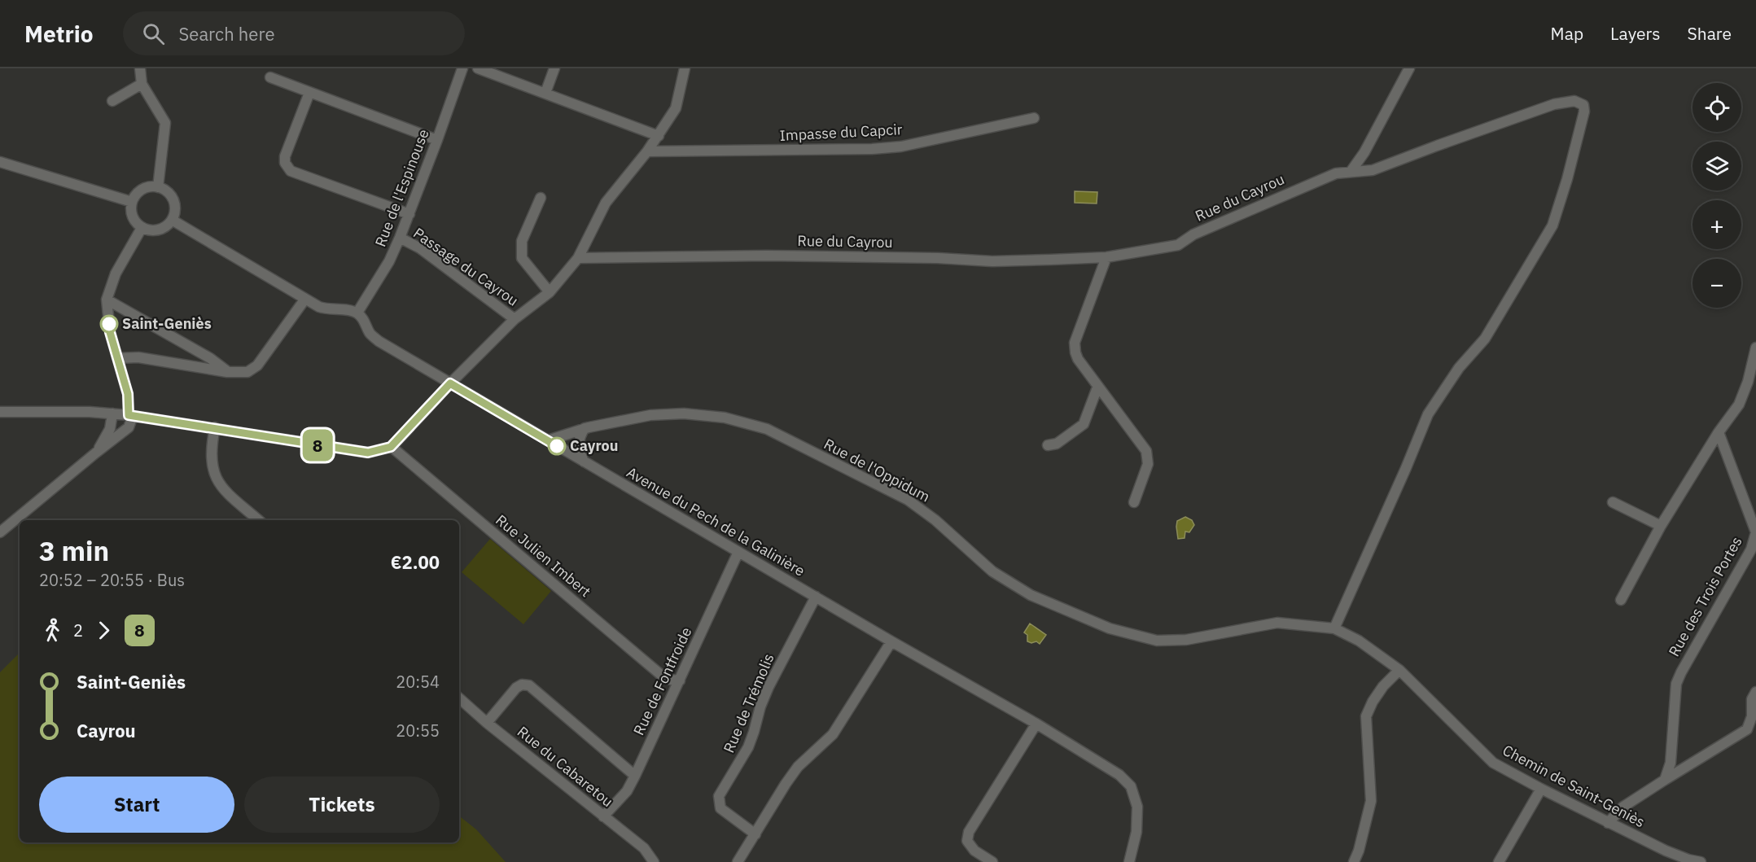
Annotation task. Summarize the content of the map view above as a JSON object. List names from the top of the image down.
{
  "streets": {
    "street": [
      "Impasse du Capcir",
      "Rue de l'Espinouse",
      "Rue du Cayrou",
      "Passage du Cayrou",
      "Rue de l'Oppidum",
      "Avenue du Pech de la Galinière",
      "Rue Julien Imbert",
      "Rue des Trois Portes",
      "Rue de Fontfroide",
      "Rue de Trémolis",
      "Rue du Cabaretou",
      "Chemin de Saint-Geniès"
    ]
  },
  "crossings": [
    ["Rue de l'Espinouse", "Passage du Cayrou"],
    ["Rue de l'Espinouse", "Avenue du Pech de la Galinière"],
    ["Rue du Cayrou", "Chemin de Saint-Geniès"],
    ["Rue de l'Oppidum", "Avenue du Pech de la Galinière"],
    ["Rue de l'Oppidum", "Chemin de Saint-Geniès"],
    ["Avenue du Pech de la Galinière", "Rue de Fontfroide"],
    ["Avenue du Pech de la Galinière", "Rue de Trémolis"],
    ["Rue Julien Imbert", "Rue de Fontfroide"],
    ["Rue de Fontfroide", "Rue du Cabaretou"]
  ],
  "places": ["Saint-Geniès", "Cayrou"],
  "lines": ["bus line 8"],
  "page": {
    "header": "Metrio",
    "search": "Search here",
    "nav": ["Map", "Layers", "Share"],
    "on_map": "8",
    "map_buttons": ["+", "−"],
    "heading": ["3 min", "20:52 – 20:55 · Bus", "€2.00"],
    "legs": ["2", "8"],
    "list": [
      {
        "name": "Saint-Geniès",
        "value": "20:54"
      },
      {
        "name": "Cayrou",
        "value": "20:55"
      }
    ],
    "buttons": ["Start", "Tickets"]
  }
}
